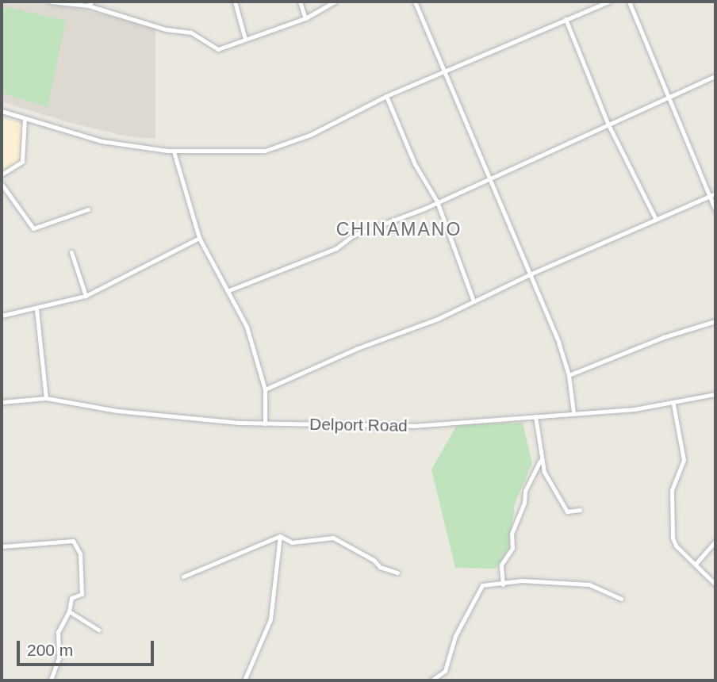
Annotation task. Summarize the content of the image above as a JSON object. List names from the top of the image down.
{
  "streets": {
    "street": ["Delport Road"]
  },
  "districts": ["CHINAMANO"],
  "scale_bar": "200 m"
}
